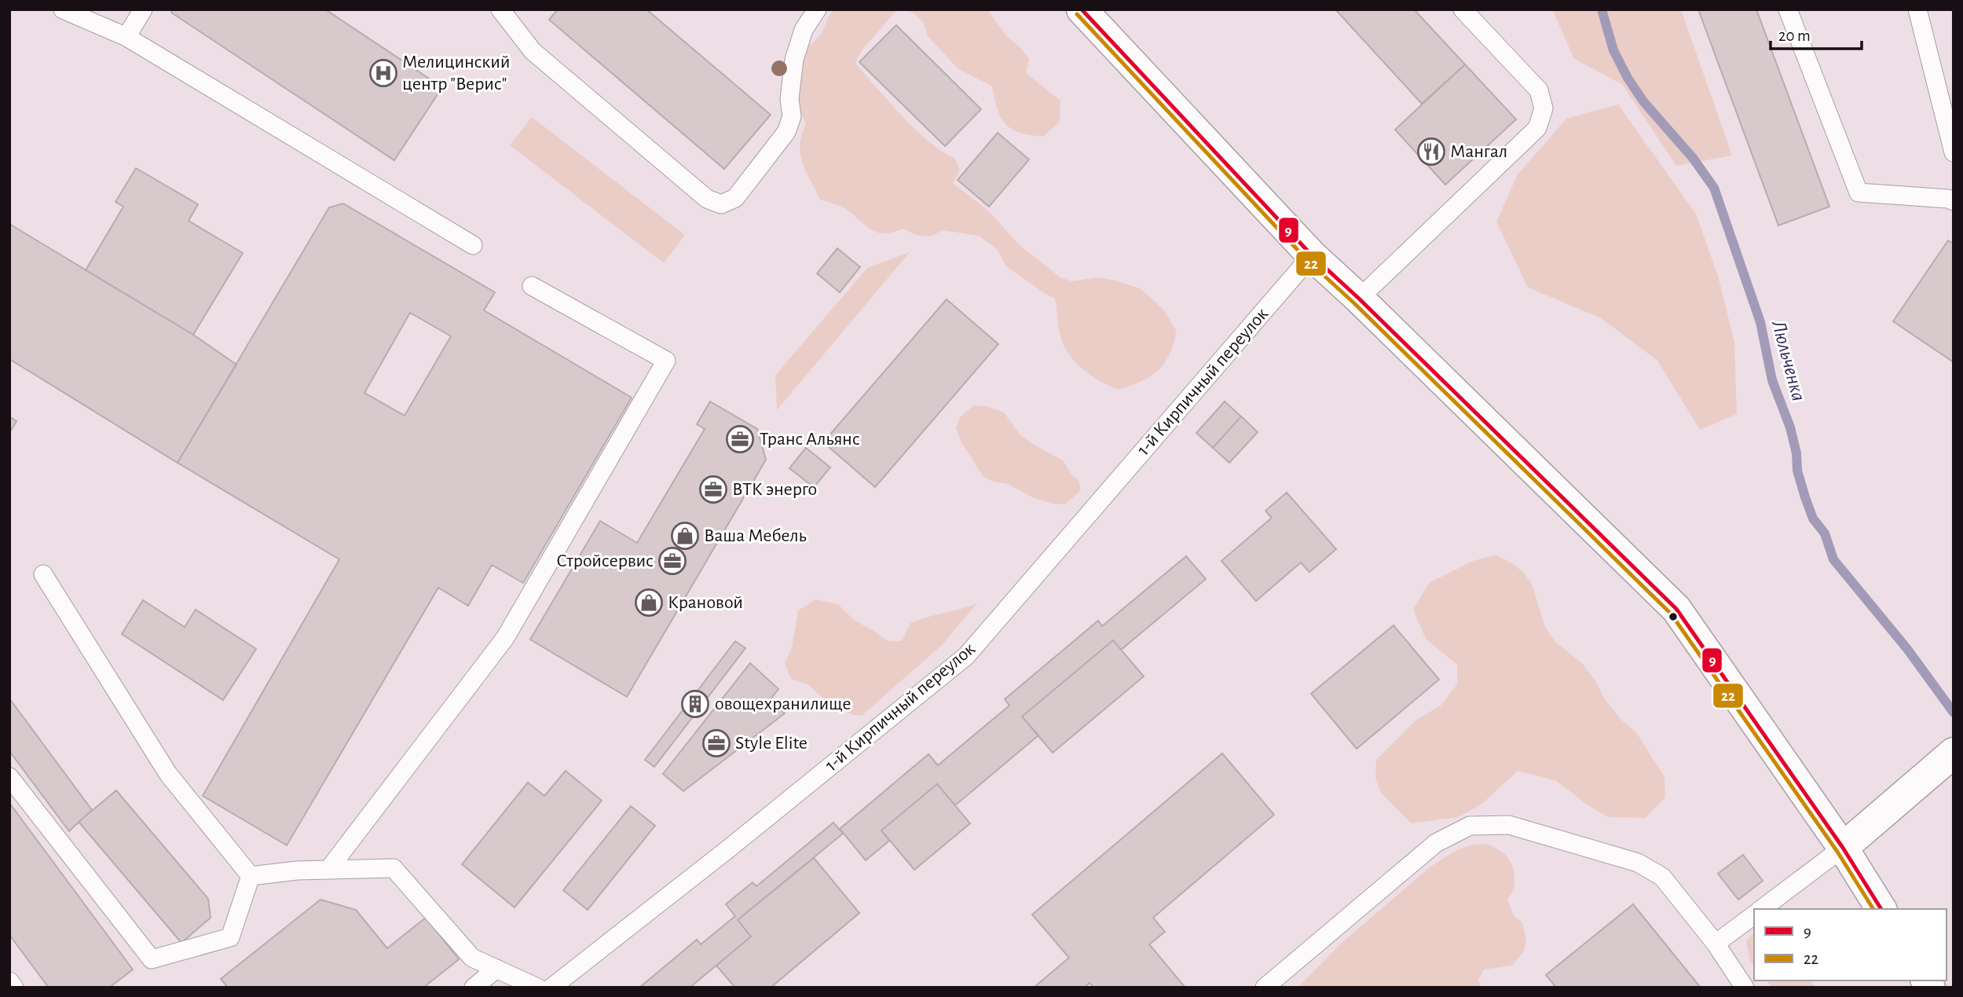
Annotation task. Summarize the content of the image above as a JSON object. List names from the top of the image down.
{
  "streets": {
    "lane": ["1-й Кирпичный переулок"]
  },
  "water": ["Люльченка"],
  "places": {
    "hospital": ["Мелицинский центр \"Верис\""],
    "restaurant": ["Мангал"],
    "office": [
      "Транс Альянс",
      "ВТК энерго",
      "Стройсервис",
      "Style Elite"
    ],
    "shop": ["Ваша Мебель", "Крановой"],
    "building": ["овощехранилище"]
  },
  "lines": ["transit line 9", "transit line 22"],
  "legend": ["9", "22"],
  "scale_bar": "20 m"
}
